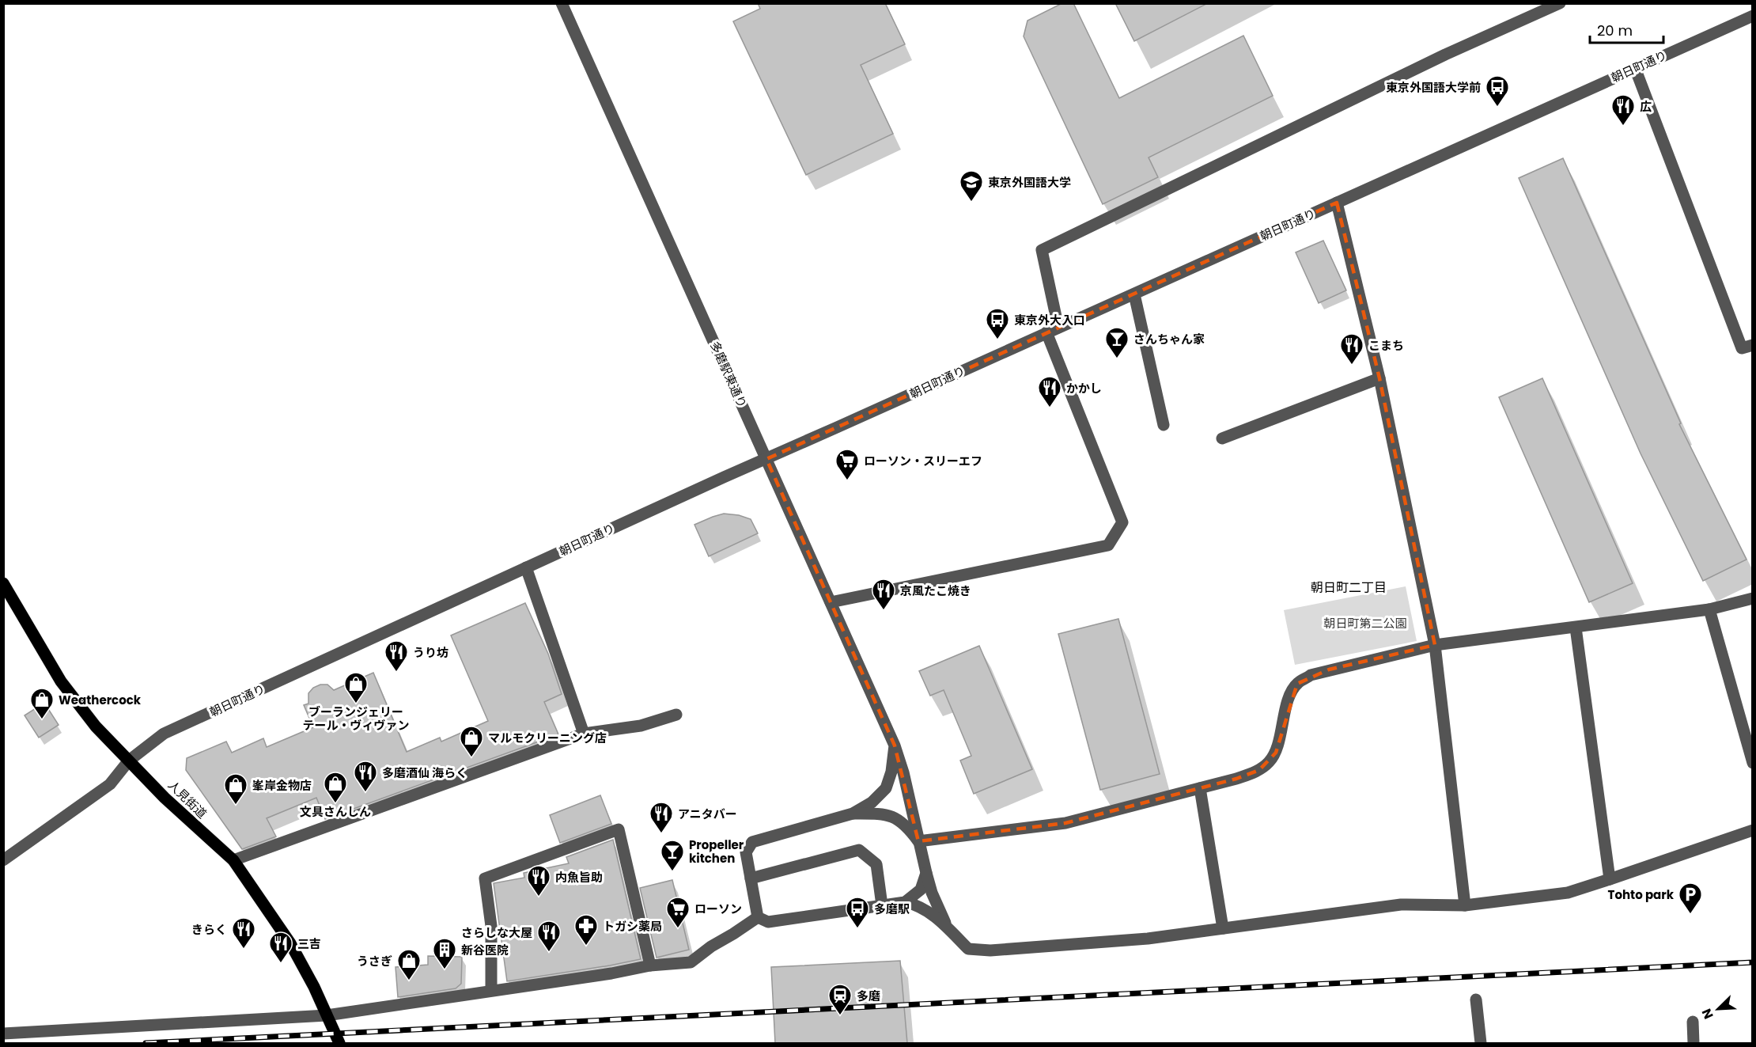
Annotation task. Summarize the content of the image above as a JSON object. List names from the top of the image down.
{
  "streets": {
    "main road": ["人見街道"],
    "street": ["朝日町通り", "多磨駅東通り"]
  },
  "crossings": [
    ["朝日町通り", "多磨駅東通り"],
    ["朝日町通り", "人見街道"]
  ],
  "districts": ["朝日町二丁目"],
  "parks": ["朝日町第二公園"],
  "places": {
    "bus stop": ["東京外国語大学前", "東京外大入口", "多磨駅"],
    "restaurant": [
      "広",
      "こまち",
      "かかし",
      "京風たこ焼き",
      "うり坊",
      "多磨酒仙 海らく",
      "アニタバー",
      "内魚旨助",
      "きらく",
      "さらしな大屋",
      "三吉"
    ],
    "school or university": ["東京外国語大学"],
    "bar": ["さんちゃん家", "Propeller kitchen"],
    "supermarket": ["ローソン・スリーエフ", "ローソン"],
    "shop": [
      "ブーランジェリー テール・ヴィヴァン",
      "Weathercock",
      "マルモクリーニング店",
      "文具さんしん",
      "峯岸金物店",
      "うさぎ"
    ],
    "parking": ["Tohto park"],
    "pharmacy": ["トガシ薬局"],
    "building": ["新谷医院"],
    "station": ["多磨"]
  },
  "scale_bar": "20 m",
  "north": "bottom left"
}
